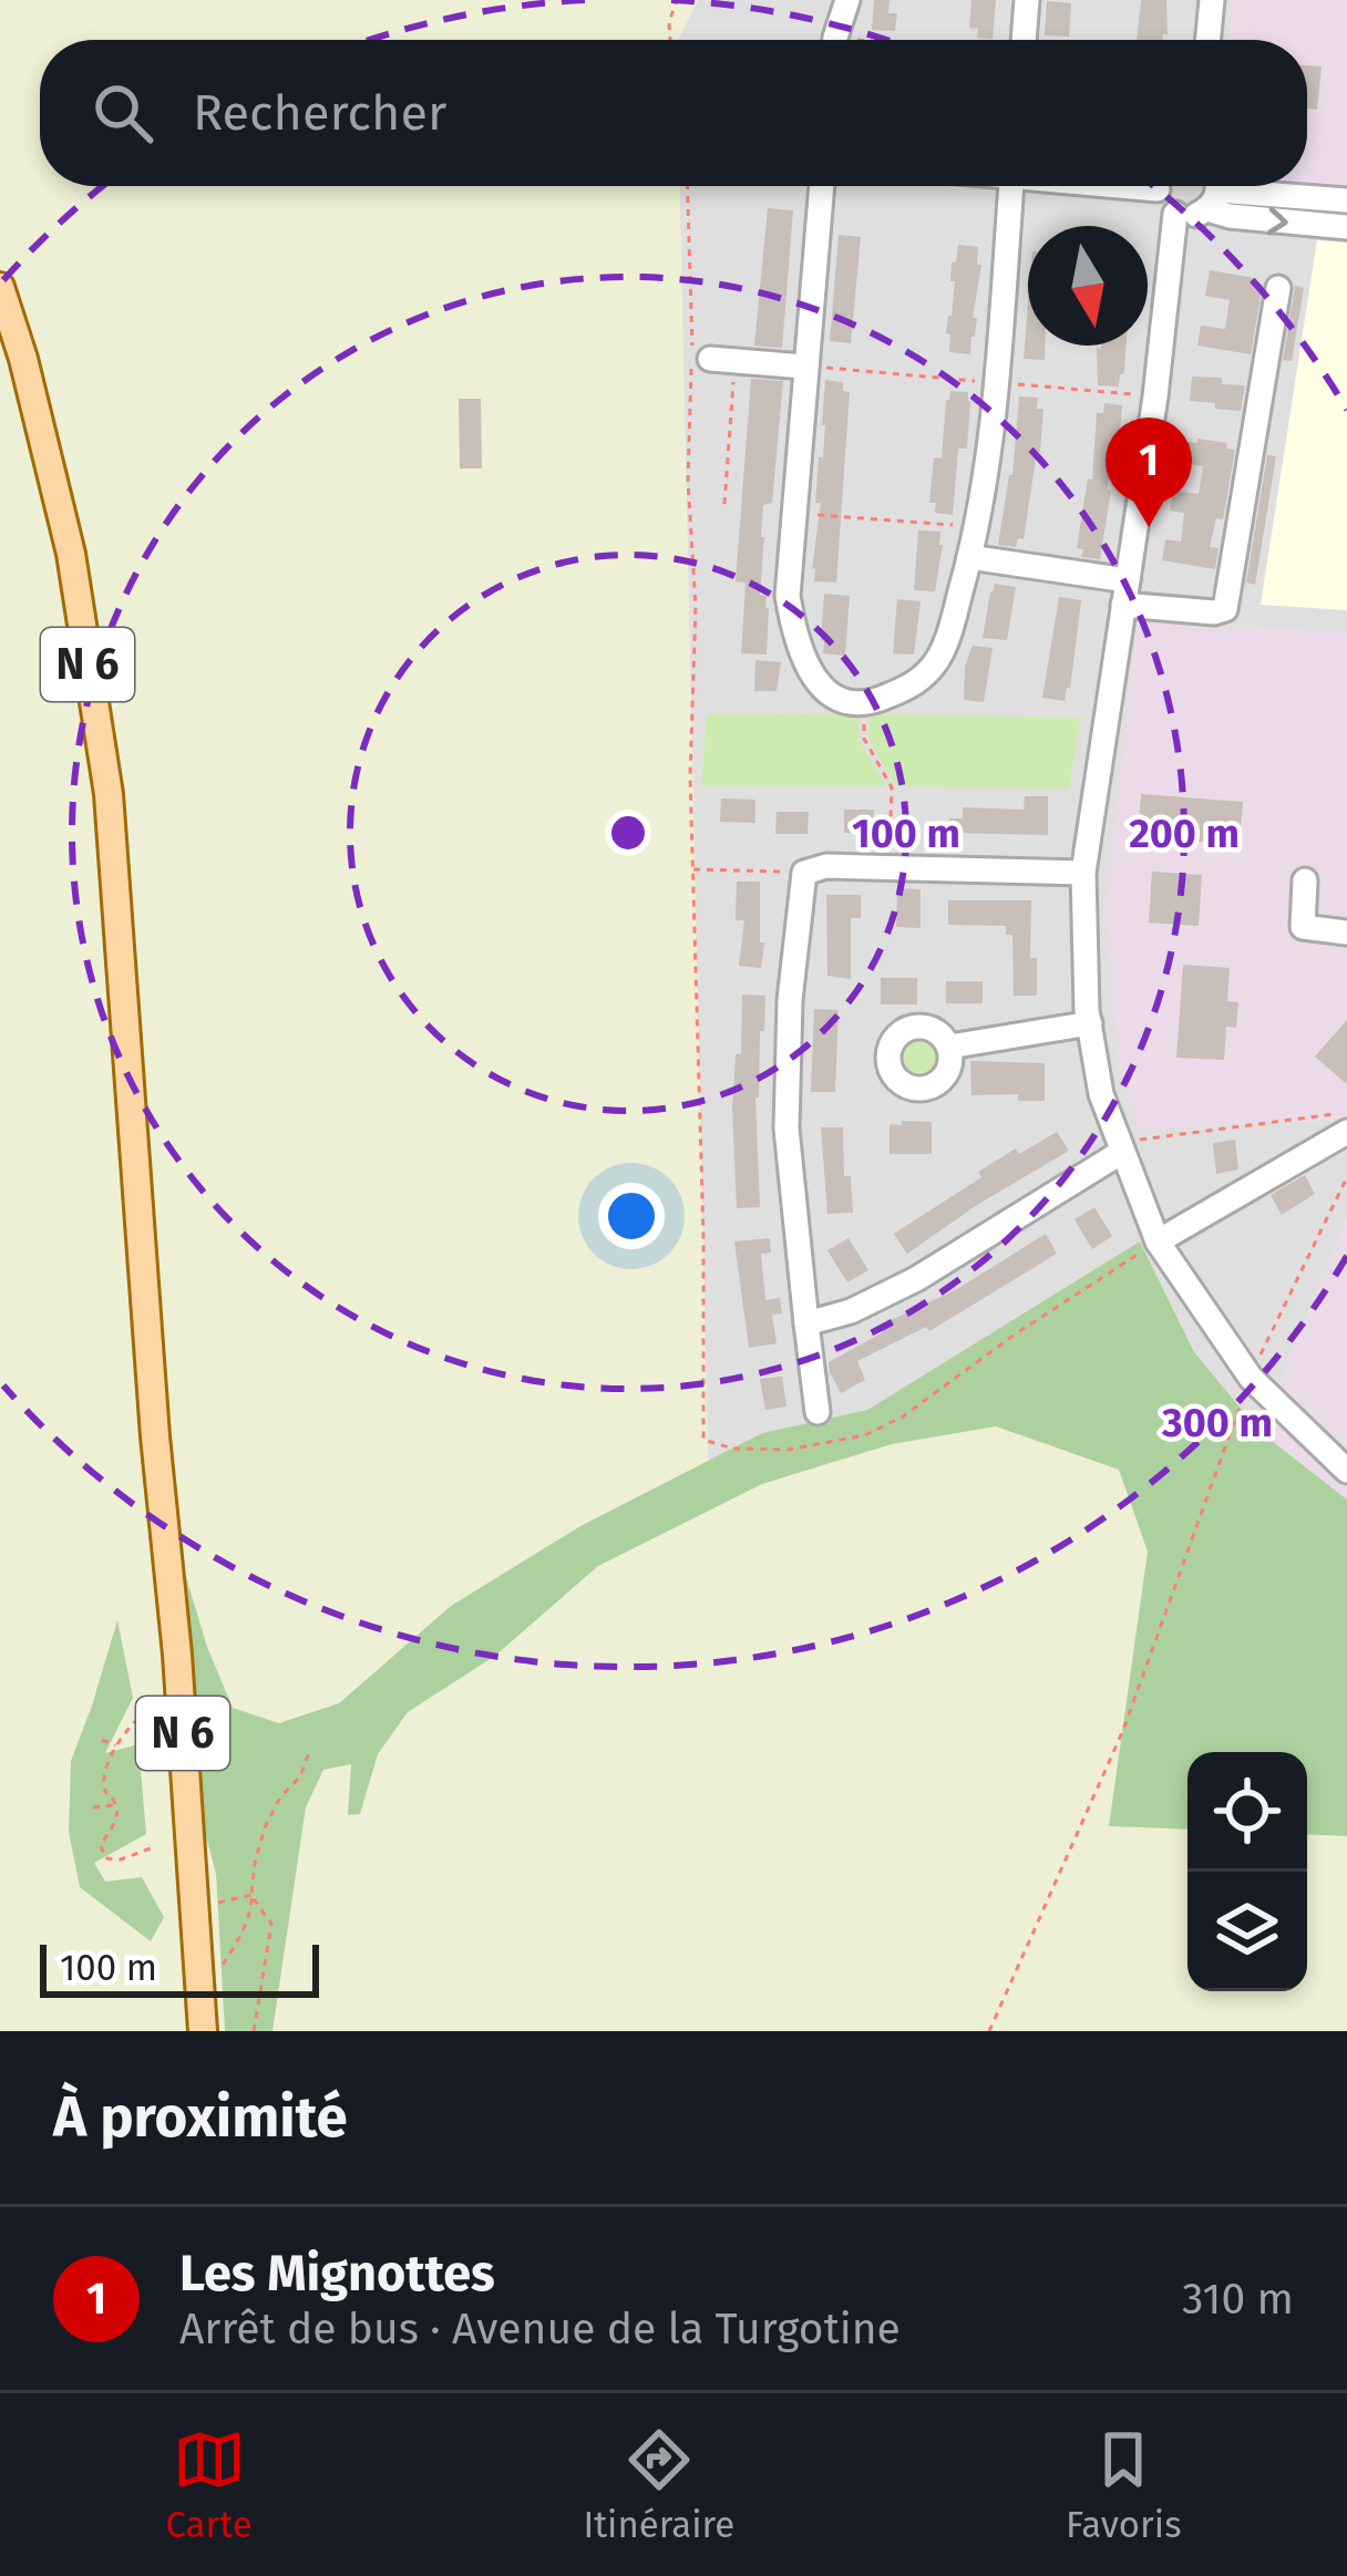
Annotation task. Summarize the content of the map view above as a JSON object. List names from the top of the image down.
{
  "streets": {
    "main road": ["N 6"]
  },
  "scale_bar": "100 m",
  "north": "bottom",
  "page": {
    "search": "Rechercher",
    "pins": "1",
    "scale": "100 m",
    "heading": "À proximité",
    "list": [
      {
        "mark": "1",
        "name": "Les Mignottes",
        "note": "Arrêt de bus · Avenue de la Turgotine",
        "value": "310 m"
      }
    ],
    "nav": ["Carte", "Itinéraire", "Favoris"]
  },
  "rings": ["100 m", "200 m", "300 m"]
}
